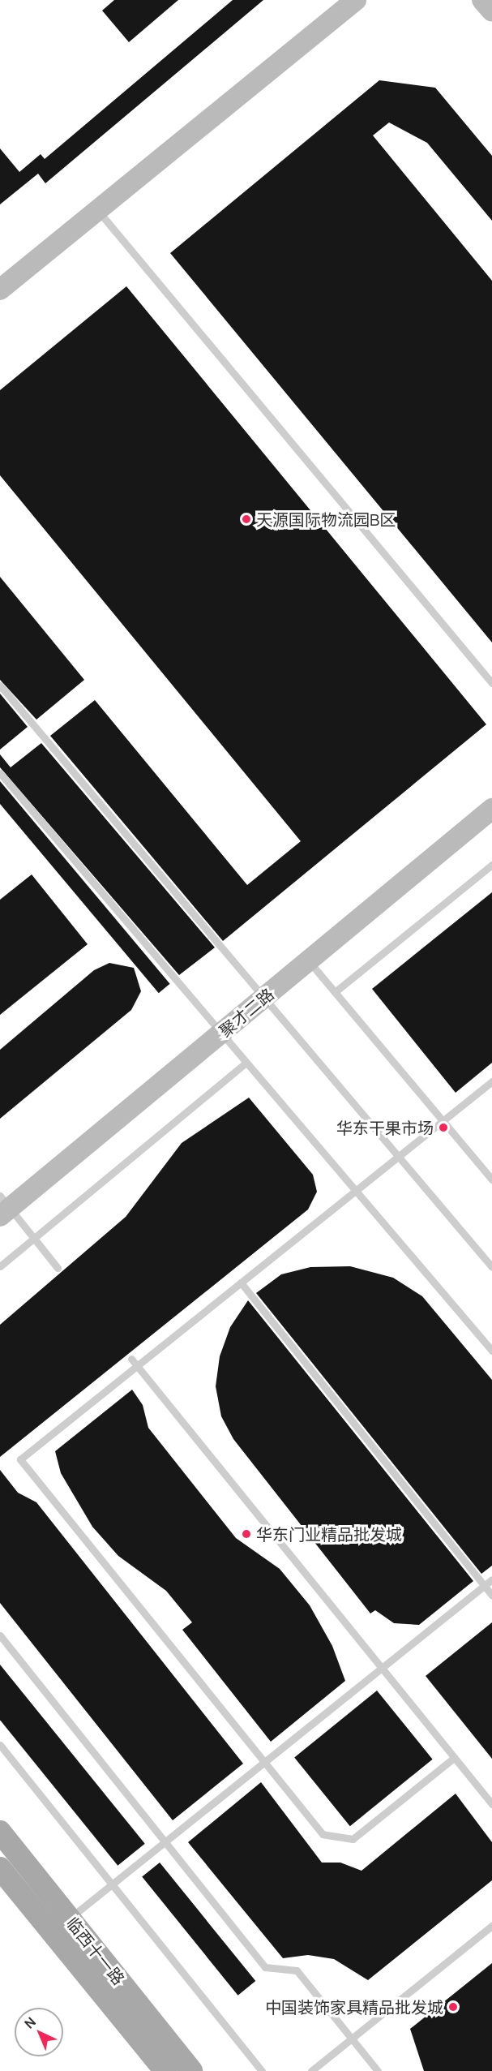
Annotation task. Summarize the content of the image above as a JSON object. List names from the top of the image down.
{
  "streets": {
    "main road": ["临西十一路"],
    "street": ["聚才二路"]
  },
  "places": [
    "天源国际物流园B区",
    "华东干果市场",
    "华东门业精品批发城",
    "中国装饰家具精品批发城"
  ],
  "north": "top left"
}
